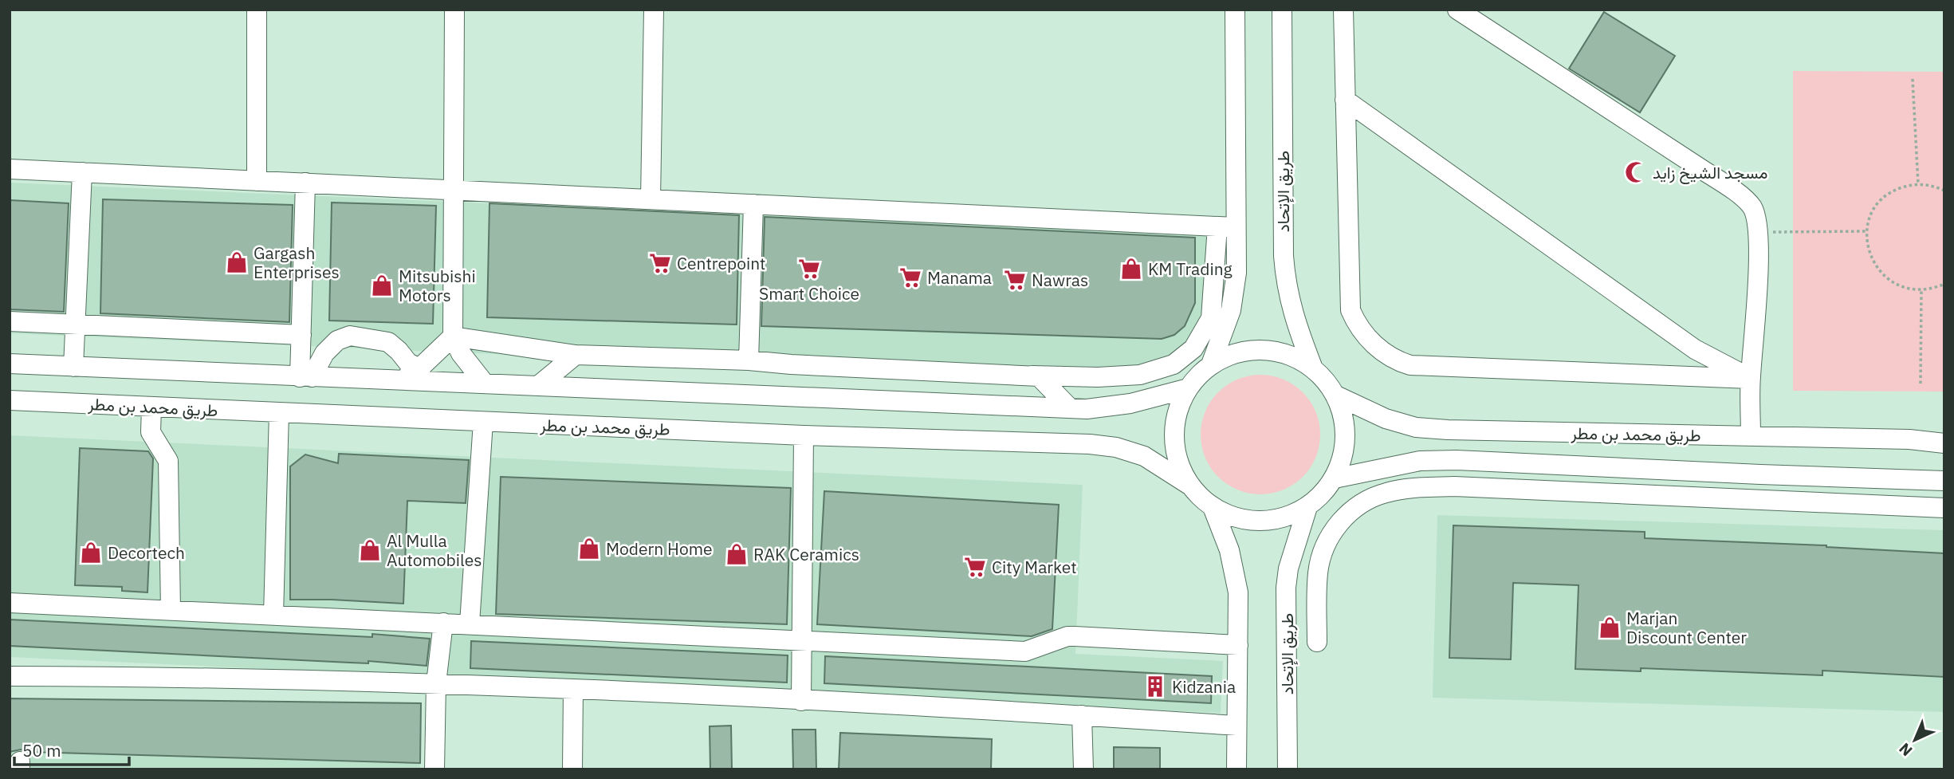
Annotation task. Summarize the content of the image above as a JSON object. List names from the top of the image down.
{
  "streets": {
    "street": ["طريق اﻹتحاد", "طريق محمد بن مطر"]
  },
  "crossings": [
    ["طريق اﻹتحاد", "طريق محمد بن مطر"]
  ],
  "places": {
    "mosque": ["مسجد الشيخ زايد"],
    "shop": [
      "Gargash Enterprises",
      "KM Trading",
      "Mitsubishi Motors",
      "Modern Home",
      "Al Mulla Automobiles",
      "Decortech",
      "RAK Ceramics",
      "Marjan Discount Center"
    ],
    "supermarket": [
      "Centrepoint",
      "Smart Choice",
      "Manama",
      "Nawras",
      "City Market"
    ],
    "building": ["Kidzania"]
  },
  "scale_bar": "50 m",
  "north": "bottom left"
}
